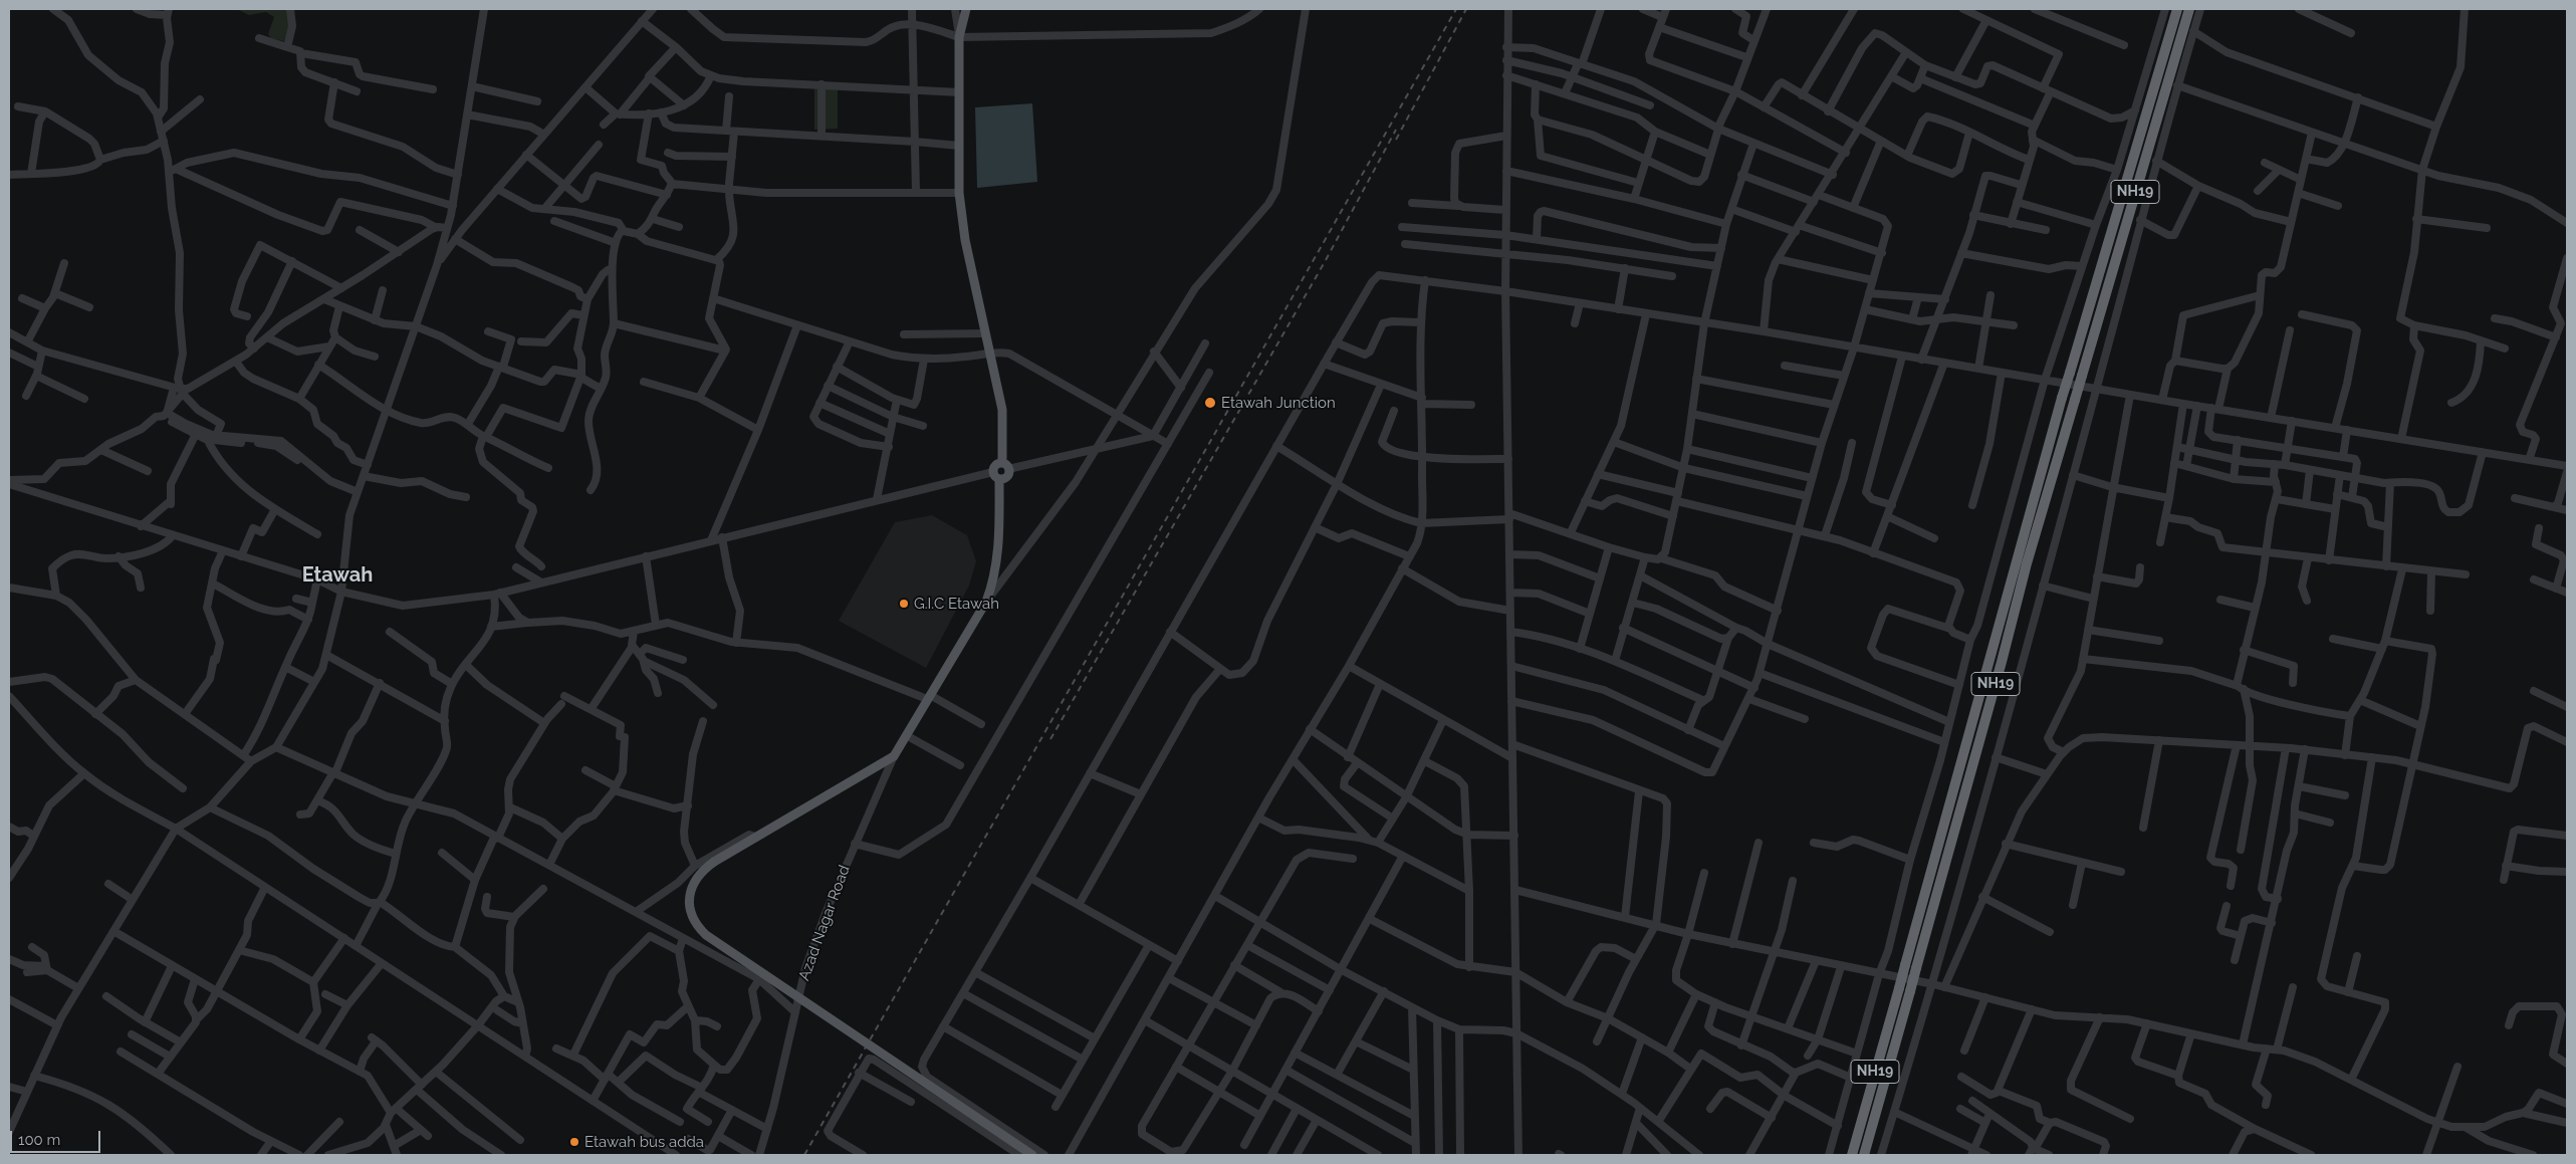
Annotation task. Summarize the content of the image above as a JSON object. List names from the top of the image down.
{
  "streets": {
    "highway": ["NH19"],
    "street": ["Azad Nagar Road"]
  },
  "districts": ["Etawah"],
  "places": ["Etawah Junction", "G.I.C Etawah", "Etawah bus adda"],
  "scale_bar": "100 m"
}
